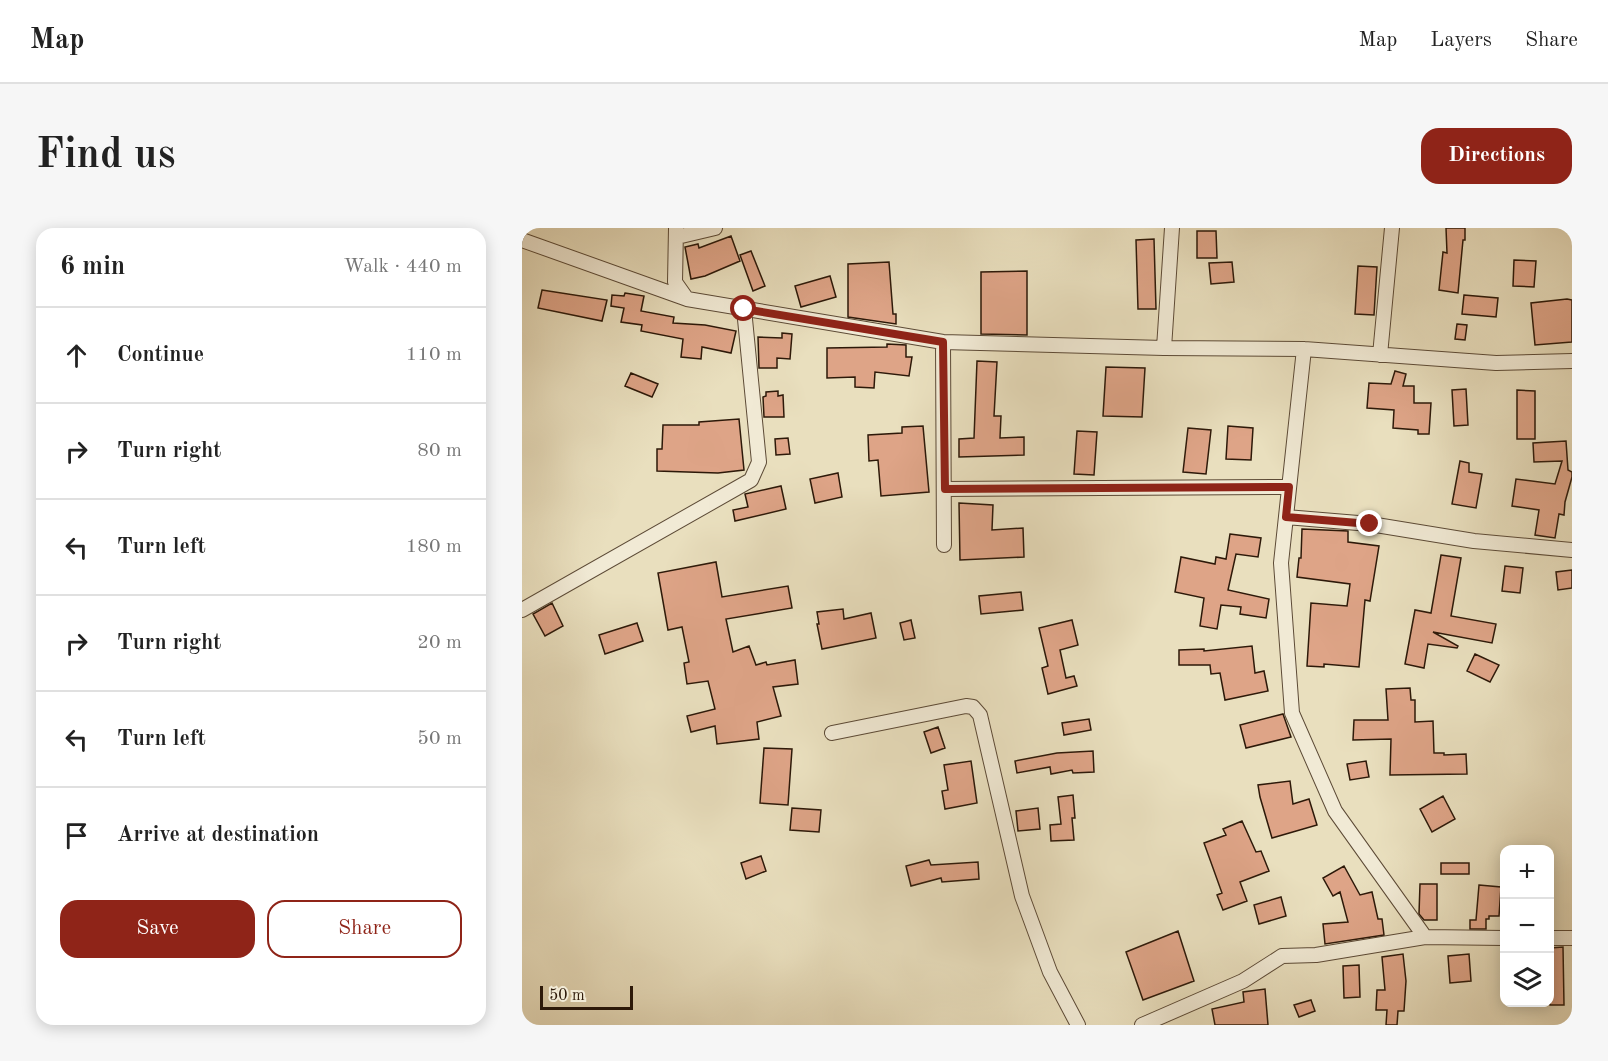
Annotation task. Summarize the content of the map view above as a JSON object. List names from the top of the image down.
{
  "scale_bar": "50 m",
  "page": {
    "header": "Map",
    "nav": ["Map", "Layers", "Share"],
    "buttons": [
      "Directions",
      ["Save", "Share"]
    ],
    "title": "Find us",
    "heading": ["6 min", "Walk · 440 m"],
    "list": [
      ["Continue", "110 m"],
      ["Turn right", "80 m"],
      ["Turn left", "180 m"],
      ["Turn right", "20 m"],
      ["Turn left", "50 m"],
      "Arrive at destination"
    ],
    "map_buttons": ["+", "−"],
    "scale": "50 m"
  }
}
